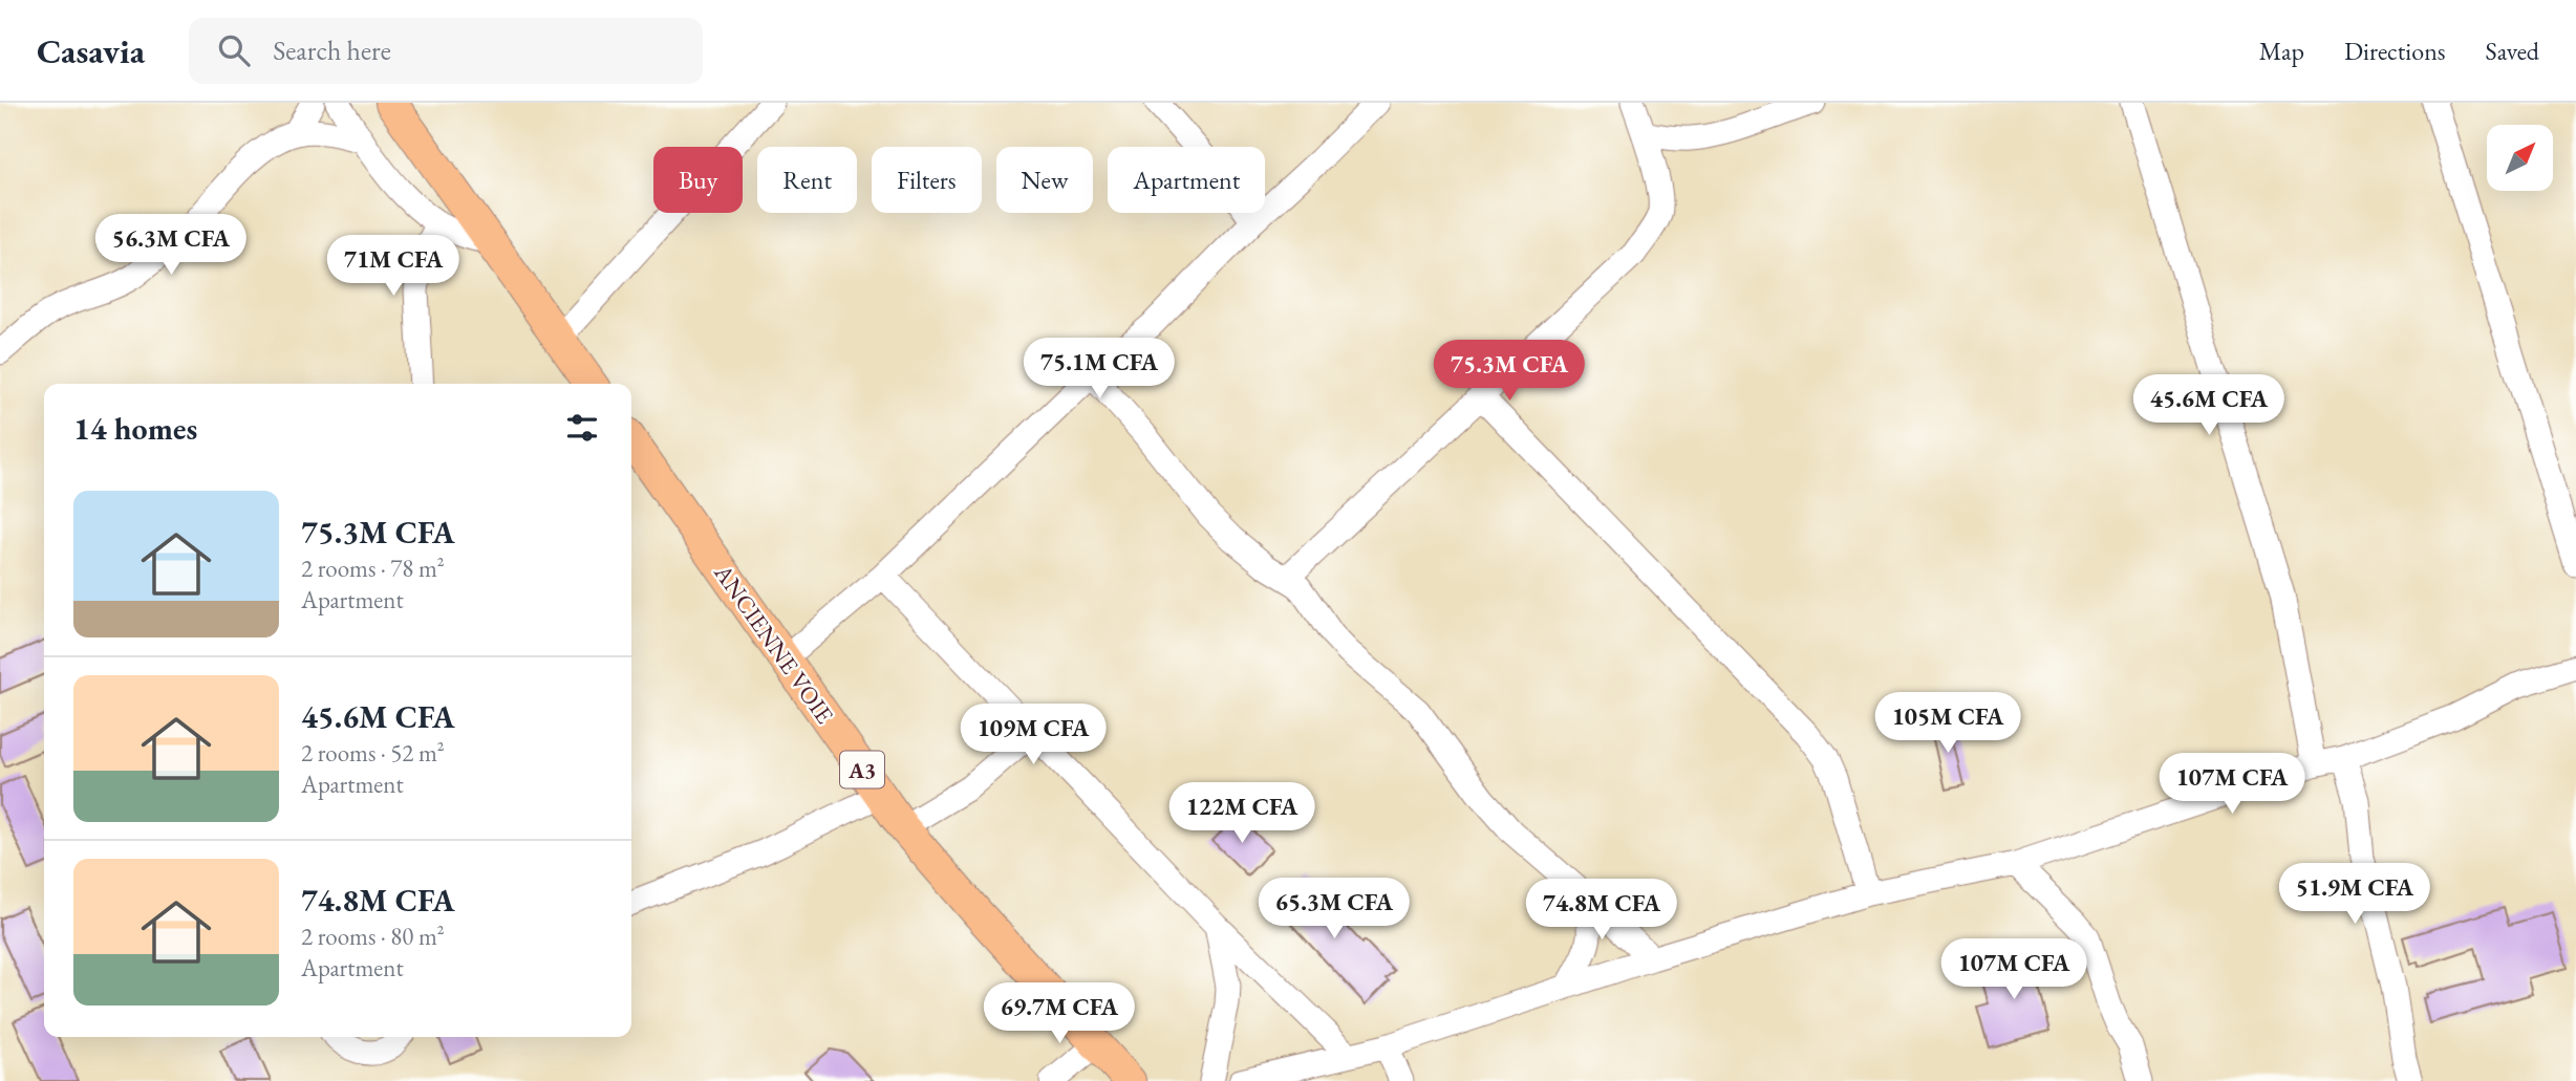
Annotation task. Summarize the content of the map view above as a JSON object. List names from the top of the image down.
{
  "streets": {
    "main road": ["ANCIENNE VOIE", "A3"]
  },
  "north": "top right",
  "page": {
    "header": "Casavia",
    "search": "Search here",
    "nav": ["Map", "Directions", "Saved"],
    "chip": [
      "Buy",
      "Rent",
      "Filters",
      "New",
      "Apartment"
    ],
    "price": [
      "56.3M CFA",
      "71M CFA",
      "75.1M CFA",
      "75.3M CFA",
      "45.6M CFA",
      "105M CFA",
      "109M CFA",
      "107M CFA",
      "122M CFA",
      "51.9M CFA",
      "65.3M CFA",
      "74.8M CFA",
      "107M CFA",
      "69.7M CFA"
    ],
    "heading": "14 homes",
    "list": [
      {
        "name": "75.3M CFA",
        "note": "2 rooms · 78 m² · Apartment"
      },
      {
        "name": "45.6M CFA",
        "note": "2 rooms · 52 m² · Apartment"
      },
      {
        "name": "74.8M CFA",
        "note": "2 rooms · 80 m² · Apartment"
      }
    ]
  }
}
